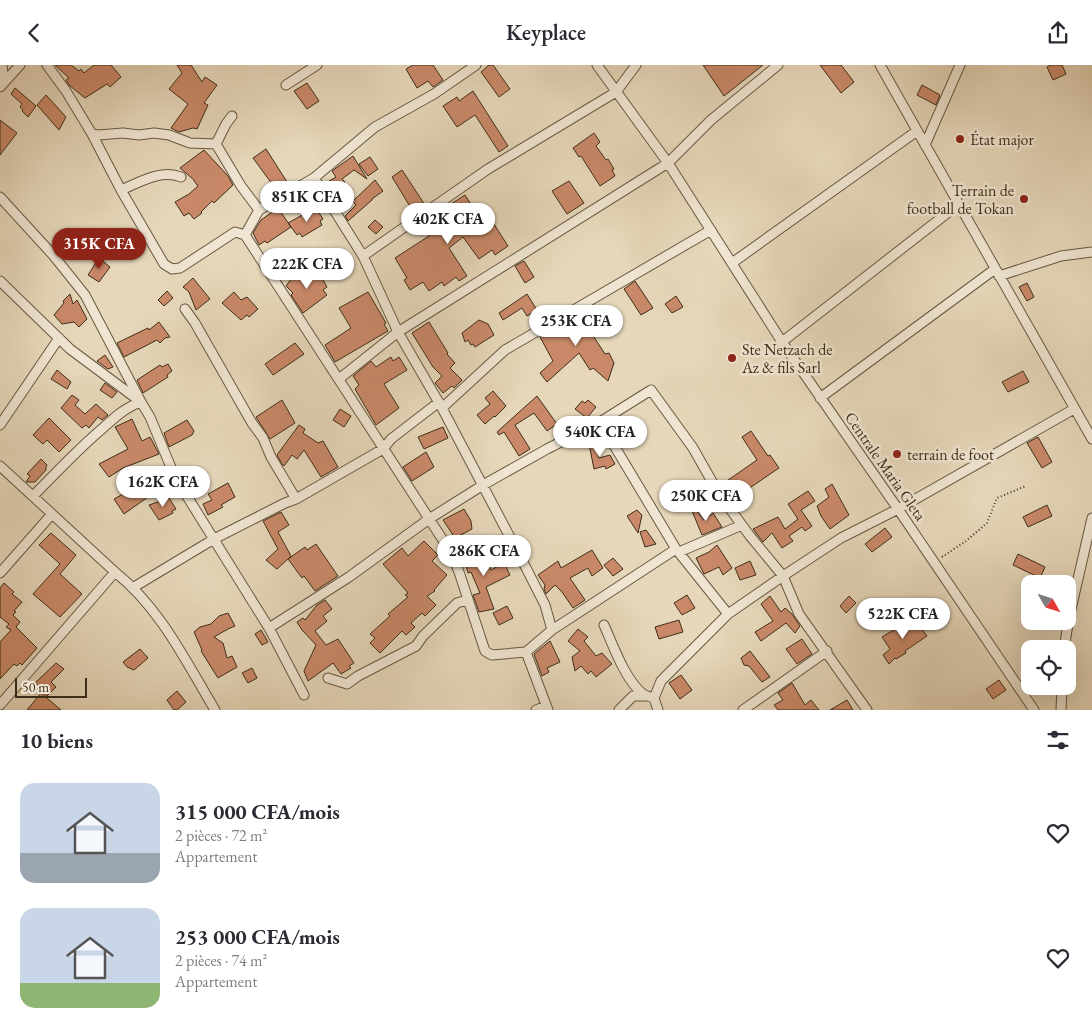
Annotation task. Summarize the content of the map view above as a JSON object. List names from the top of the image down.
{
  "streets": {
    "street": ["Centrale Maria Gleta"]
  },
  "places": [
    "État major",
    "Terrain de football de Tokan",
    "Ste Netzach de Az & fils Sarl",
    "terrain de foot"
  ],
  "scale_bar": "50 m",
  "north": "bottom right",
  "page": {
    "header": "Keyplace",
    "price": [
      "851K CFA",
      "402K CFA",
      "315K CFA",
      "222K CFA",
      "253K CFA",
      "540K CFA",
      "162K CFA",
      "250K CFA",
      "286K CFA",
      "522K CFA"
    ],
    "scale": "50 m",
    "heading": "10 biens",
    "list": [
      {
        "name": "315 000 CFA/mois",
        "note": "2 pièces · 72 m² · Appartement"
      },
      {
        "name": "253 000 CFA/mois",
        "note": "2 pièces · 74 m² · Appartement"
      }
    ]
  }
}
